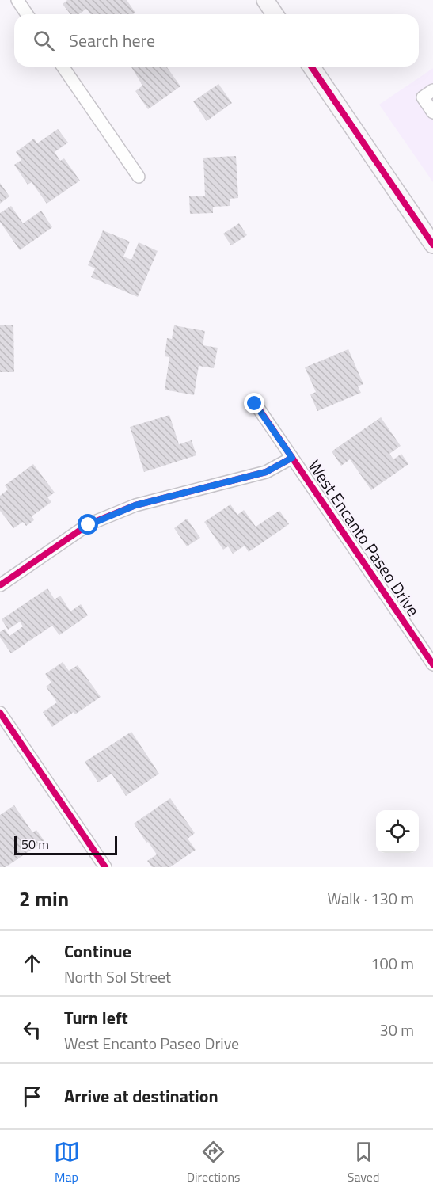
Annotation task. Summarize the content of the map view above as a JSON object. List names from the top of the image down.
{
  "streets": {
    "street": ["West Encanto Paseo Drive"]
  },
  "scale_bar": "50 m",
  "page": {
    "search": "Search here",
    "scale": "50 m",
    "heading": ["2 min", "Walk · 130 m"],
    "list": [
      ["Continue", "North Sol Street", "100 m"],
      ["Turn left", "West Encanto Paseo Drive", "30 m"],
      "Arrive at destination"
    ],
    "nav": ["Map", "Directions", "Saved"]
  }
}
